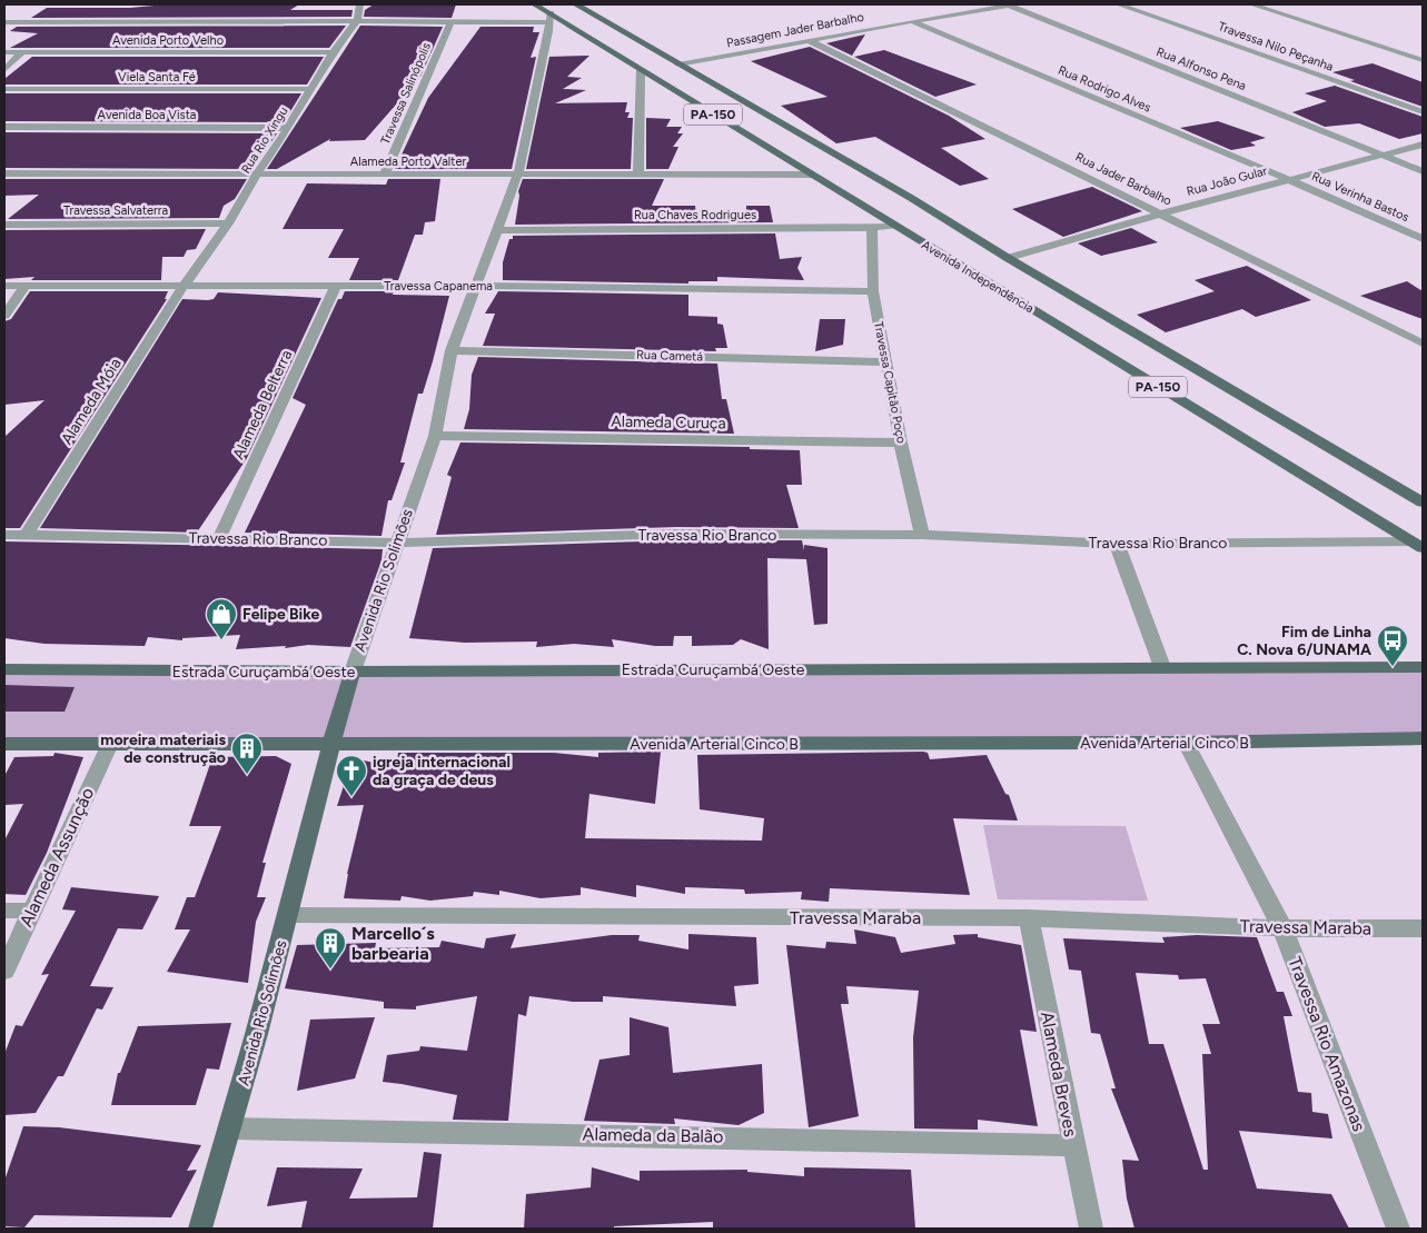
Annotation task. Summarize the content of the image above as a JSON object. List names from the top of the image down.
{
  "streets": {
    "main road": [
      "PA-150",
      "Avenida Independência",
      "Avenida Rio Solimões",
      "Estrada Curuçambá Oeste",
      "Avenida Arterial Cinco B"
    ],
    "street": [
      "Passagem Jader Barbalho",
      "Avenida Porto Velho",
      "Travessa Nilo Peçanha",
      "Rua Alfonso Pena",
      "Viela Santa Fé",
      "Rua Rodrigo Alves",
      "Travessa Salinópolis",
      "Avenida Boa Vista",
      "Rua Rio Xingu",
      "Alameda Porto Valter",
      "Rua Jader Barbalho",
      "Rua João Gular",
      "Rua Verinha Bastos",
      "Travessa Salvaterra",
      "Rua Chaves Rodrigues",
      "Travessa Capanema",
      "Rua Cametá",
      "Travessa Capitão Poço",
      "Alameda Móia",
      "Alameda Belterra",
      "Alameda Curuça",
      "Travessa Rio Branco",
      "Alameda Assunção",
      "Travessa Maraba",
      "Travessa Rio Amazonas",
      "Alameda Breves",
      "Alameda da Balão"
    ]
  },
  "crossings": [
    ["Passagem Jader Barbalho", "Rua Alfonso Pena"],
    ["Passagem Jader Barbalho", "Rua Rodrigo Alves"],
    ["Passagem Jader Barbalho", "PA-150"],
    ["Passagem Jader Barbalho", "Rua Jader Barbalho"],
    ["Avenida Porto Velho", "Rua Rio Xingu"],
    ["Rua Alfonso Pena", "Rua João Gular"],
    ["Viela Santa Fé", "Rua Rio Xingu"],
    ["Rua Rodrigo Alves", "Rua João Gular"],
    ["Rua Rodrigo Alves", "Rua Verinha Bastos"],
    ["Travessa Salinópolis", "Alameda Porto Valter"],
    ["Avenida Boa Vista", "Rua Rio Xingu"],
    ["PA-150", "Rua João Gular"],
    ["Rua Rio Xingu", "Alameda Porto Valter"],
    ["Rua Rio Xingu", "Travessa Salvaterra"],
    ["Rua Rio Xingu", "Travessa Capanema"],
    ["Rua Rio Xingu", "Alameda Móia"],
    ["Alameda Porto Valter", "Avenida Independência"],
    ["Alameda Porto Valter", "Avenida Rio Solimões"],
    ["Rua Jader Barbalho", "Rua João Gular"],
    ["Rua João Gular", "Rua Verinha Bastos"],
    ["Rua Chaves Rodrigues", "Avenida Independência"],
    ["Rua Chaves Rodrigues", "Travessa Capitão Poço"],
    ["Rua Chaves Rodrigues", "Avenida Rio Solimões"],
    ["Avenida Independência", "Travessa Rio Branco"],
    ["Avenida Independência", "Avenida Rio Solimões"],
    ["Travessa Capanema", "Travessa Capitão Poço"],
    ["Travessa Capanema", "Alameda Móia"],
    ["Travessa Capanema", "Alameda Belterra"],
    ["Travessa Capanema", "Avenida Rio Solimões"],
    ["Rua Cametá", "Travessa Capitão Poço"],
    ["Rua Cametá", "Avenida Rio Solimões"],
    ["Travessa Capitão Poço", "Alameda Curuça"],
    ["Travessa Capitão Poço", "Travessa Rio Branco"],
    ["Alameda Móia", "Travessa Rio Branco"],
    ["Alameda Belterra", "Travessa Rio Branco"],
    ["Alameda Curuça", "Avenida Rio Solimões"],
    ["Travessa Rio Branco", "Avenida Rio Solimões"],
    ["Avenida Rio Solimões", "Estrada Curuçambá Oeste"],
    ["Avenida Rio Solimões", "Avenida Arterial Cinco B"],
    ["Avenida Rio Solimões", "Travessa Maraba"],
    ["Avenida Rio Solimões", "Alameda da Balão"],
    ["Avenida Arterial Cinco B", "Alameda Assunção"],
    ["Avenida Arterial Cinco B", "Travessa Rio Amazonas"],
    ["Travessa Maraba", "Travessa Rio Amazonas"],
    ["Travessa Maraba", "Alameda Breves"],
    ["Alameda Breves", "Alameda da Balão"]
  ],
  "places": {
    "shop": ["Felipe Bike"],
    "bus stop": ["Fim de Linha C. Nova 6/UNAMA"],
    "building": ["moreira materiais de construção", "Marcello´s barbearia"],
    "church": ["igreja internacional da graça de deus"]
  }
}
